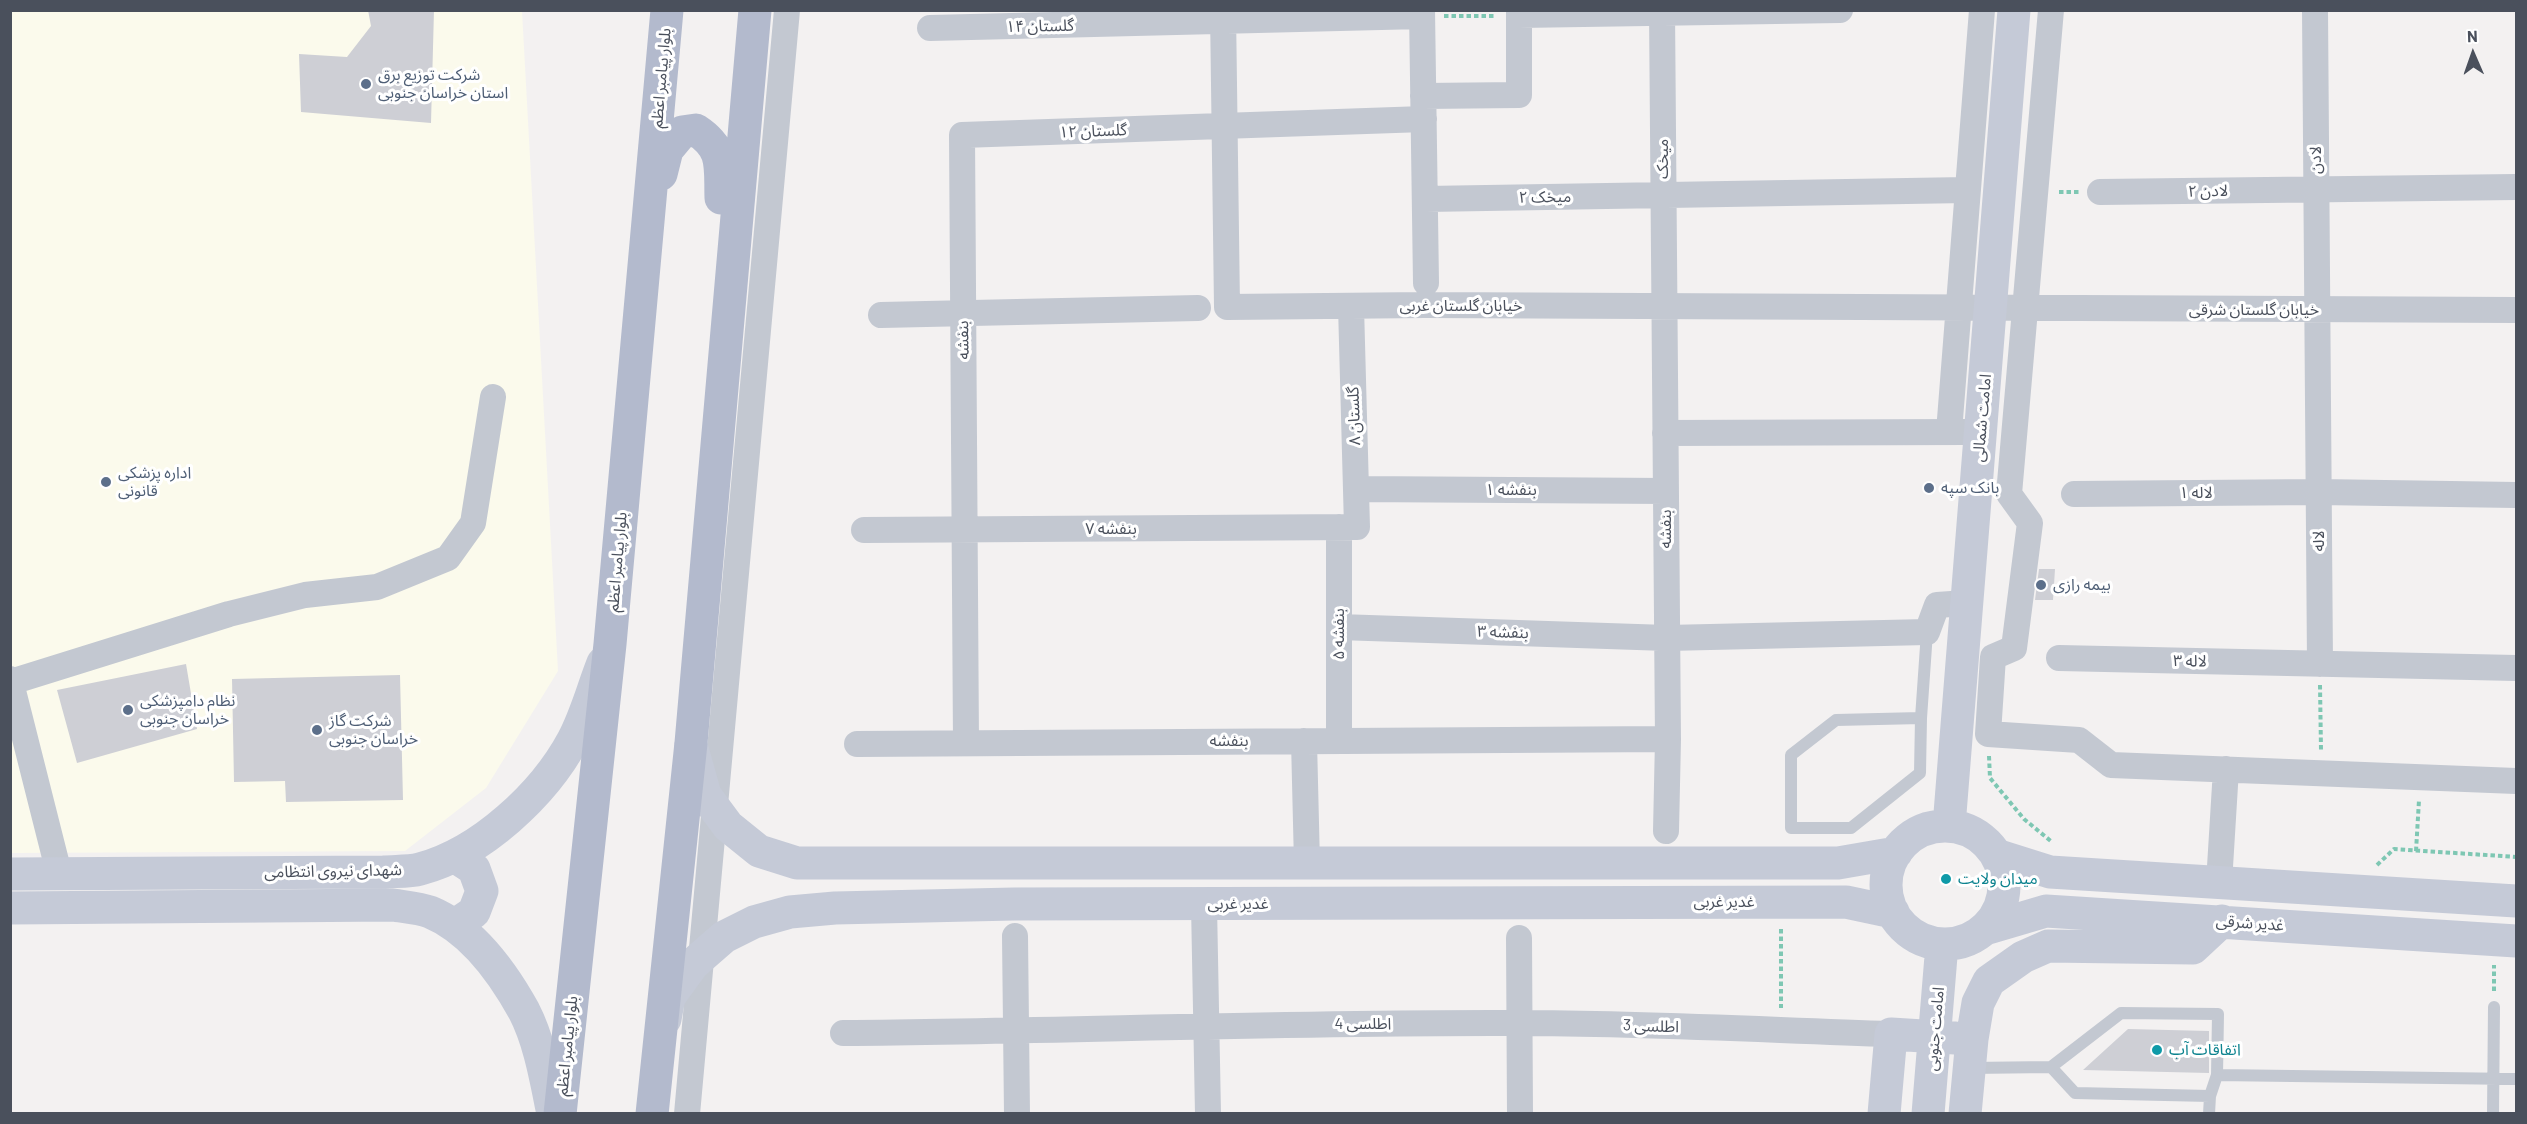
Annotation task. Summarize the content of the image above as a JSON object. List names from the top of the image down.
{
  "streets": {
    "main road": [
      "بلوار پیامبر اعظم",
      "امامت شمالی",
      "شهدای نیروی انتظامی",
      "غدیر غربی",
      "غدیر شرقی",
      "امامت جنوبی"
    ],
    "street": [
      "گلستان ۱۴",
      "گلستان ۱۲",
      "میخک",
      "لادن",
      "لادن ۲",
      "میخک ۲",
      "خیابان گلستان غربی",
      "خیابان گلستان شرقی",
      "بنفشه",
      "گلستان ۸",
      "بنفشه ۱",
      "لاله ۱",
      "بنفشه ۷",
      "لاله",
      "بنفشه ۳",
      "بنفشه ۵",
      "لاله ۳",
      "اطلسی 4",
      "اطلسی 3"
    ]
  },
  "crossings": [
    ["گلستان ۱۴", "خیابان گلستان غربی"],
    ["بلوار پیامبر اعظم", "شهدای نیروی انتظامی"],
    ["گلستان ۱۲", "خیابان گلستان غربی"],
    ["گلستان ۱۲", "بنفشه"],
    ["میخک", "میخک ۲"],
    ["میخک", "خیابان گلستان غربی"],
    ["میخک", "بنفشه"],
    ["لادن", "لادن ۲"],
    ["لادن", "خیابان گلستان شرقی"],
    ["لادن", "لاله"],
    ["خیابان گلستان غربی", "خیابان گلستان شرقی"],
    ["خیابان گلستان غربی", "بنفشه"],
    ["خیابان گلستان غربی", "گلستان ۸"],
    ["خیابان گلستان غربی", "امامت شمالی"],
    ["خیابان گلستان شرقی", "امامت شمالی"],
    ["خیابان گلستان شرقی", "لاله"],
    ["بنفشه", "بنفشه ۱"],
    ["بنفشه", "بنفشه ۷"],
    ["بنفشه", "بنفشه ۳"],
    ["بنفشه", "بنفشه ۵"],
    ["گلستان ۸", "بنفشه ۱"],
    ["گلستان ۸", "بنفشه ۷"],
    ["گلستان ۸", "بنفشه ۵"],
    ["امامت شمالی", "غدیر غربی"],
    ["امامت شمالی", "غدیر شرقی"],
    ["امامت شمالی", "امامت جنوبی"],
    ["لاله ۱", "لاله"],
    ["بنفشه ۷", "بنفشه ۵"],
    ["لاله", "لاله ۳"],
    ["بنفشه ۳", "بنفشه ۵"],
    ["غدیر غربی", "غدیر شرقی"],
    ["غدیر غربی", "امامت جنوبی"],
    ["غدیر شرقی", "امامت جنوبی"],
    ["اطلسی 4", "اطلسی 3"]
  ],
  "places": [
    "شرکت توزیع برق استان خراسان جنوبی",
    "اداره پزشکی قانونی",
    "بانک سپه",
    "بیمه رازی",
    "نظام دامپزشکی خراسان جنوبی",
    "شرکت گاز خراسان جنوبی",
    "میدان ولایت",
    "اتفاقات آب"
  ],
  "north": "top"
}
